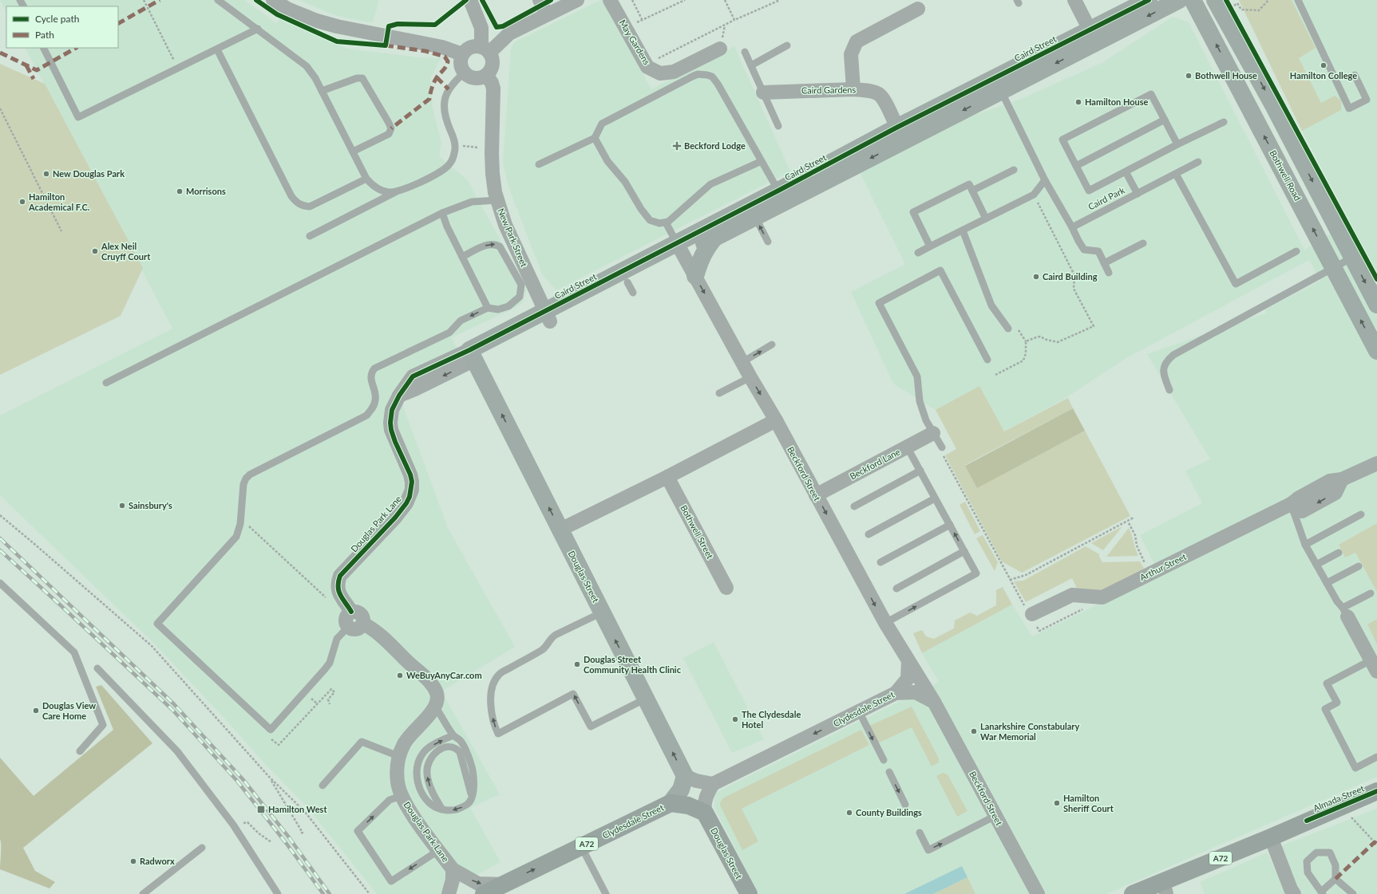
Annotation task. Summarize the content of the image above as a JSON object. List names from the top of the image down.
{
  "streets": {
    "main road": [
      "Douglas Street",
      "Clydesdale Street",
      "Almada Street",
      "A72"
    ],
    "street": [
      "May Gardens",
      "Caird Street",
      "Caird Gardens",
      "Bothwell Road",
      "New Park Street",
      "Beckford Lane",
      "Beckford Street",
      "Douglas Park Lane",
      "Bothwell Street",
      "Arthur Street"
    ],
    "lane": ["Caird Park"]
  },
  "crossings": [
    ["Caird Street", "Caird Gardens"],
    ["Caird Street", "New Park Street"],
    ["Caird Street", "Beckford Street"],
    ["Caird Street", "Douglas Park Lane"],
    ["Caird Street", "Douglas Street"],
    ["Beckford Lane", "Beckford Street"],
    ["Beckford Street", "Clydesdale Street"],
    ["Douglas Park Lane", "Douglas Street"],
    ["Douglas Street", "Clydesdale Street"]
  ],
  "one_way": ["Beckford Street", "Douglas Street"],
  "places": {
    "other": [
      "Hamilton College",
      "Bothwell House",
      "Hamilton House",
      "New Douglas Park",
      "Morrisons",
      "Hamilton Academical F.C.",
      "Alex Neil Cruyff Court",
      "Caird Building",
      "Sainsbury's",
      "Douglas Street Community Health Clinic",
      "WeBuyAnyCar.com",
      "Douglas View Care Home",
      "The Clydesdale Hotel",
      "Lanarkshire Constabulary War Memorial",
      "Hamilton Sheriff Court",
      "County Buildings",
      "Radworx"
    ],
    "health": ["Beckford Lodge"],
    "transit": ["Hamilton West"]
  },
  "legend": ["Cycle path", "Path"]
}
